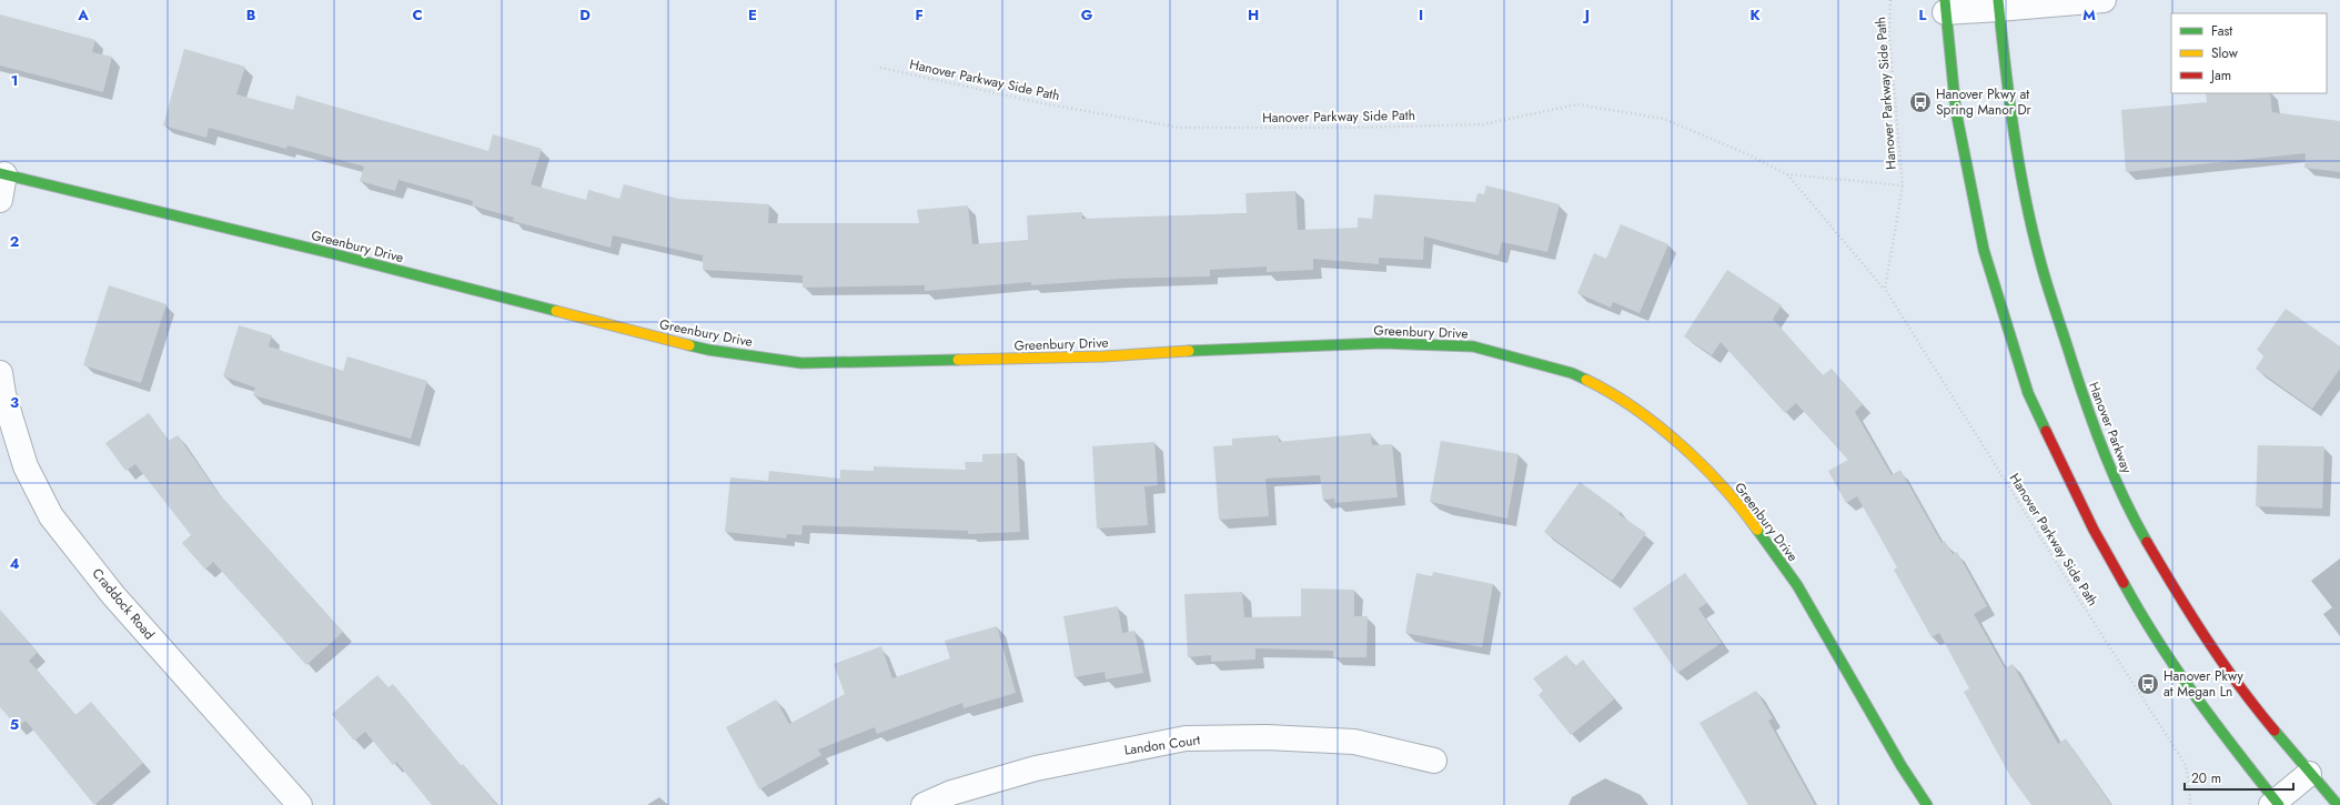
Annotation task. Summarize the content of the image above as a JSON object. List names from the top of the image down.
{
  "streets": {
    "street": [
      "Greenbury Drive",
      "Hanover Parkway",
      "Craddock Road",
      "Landon Court"
    ],
    "path": ["Hanover Parkway Side Path"]
  },
  "places": {
    "bus stop": ["Hanover Pkwy at Spring Manor Dr", "Hanover Pkwy at Megan Ln"]
  },
  "legend": ["Fast", "Slow", "Jam"],
  "scale_bar": "20 m",
  "grid": {
    "columns": [
      "A",
      "B",
      "C",
      "D",
      "E",
      "F",
      "G",
      "H",
      "I",
      "J",
      "K",
      "L",
      "M"
    ],
    "rows": [
      "1",
      "2",
      "3",
      "4",
      "5"
    ]
  }
}
